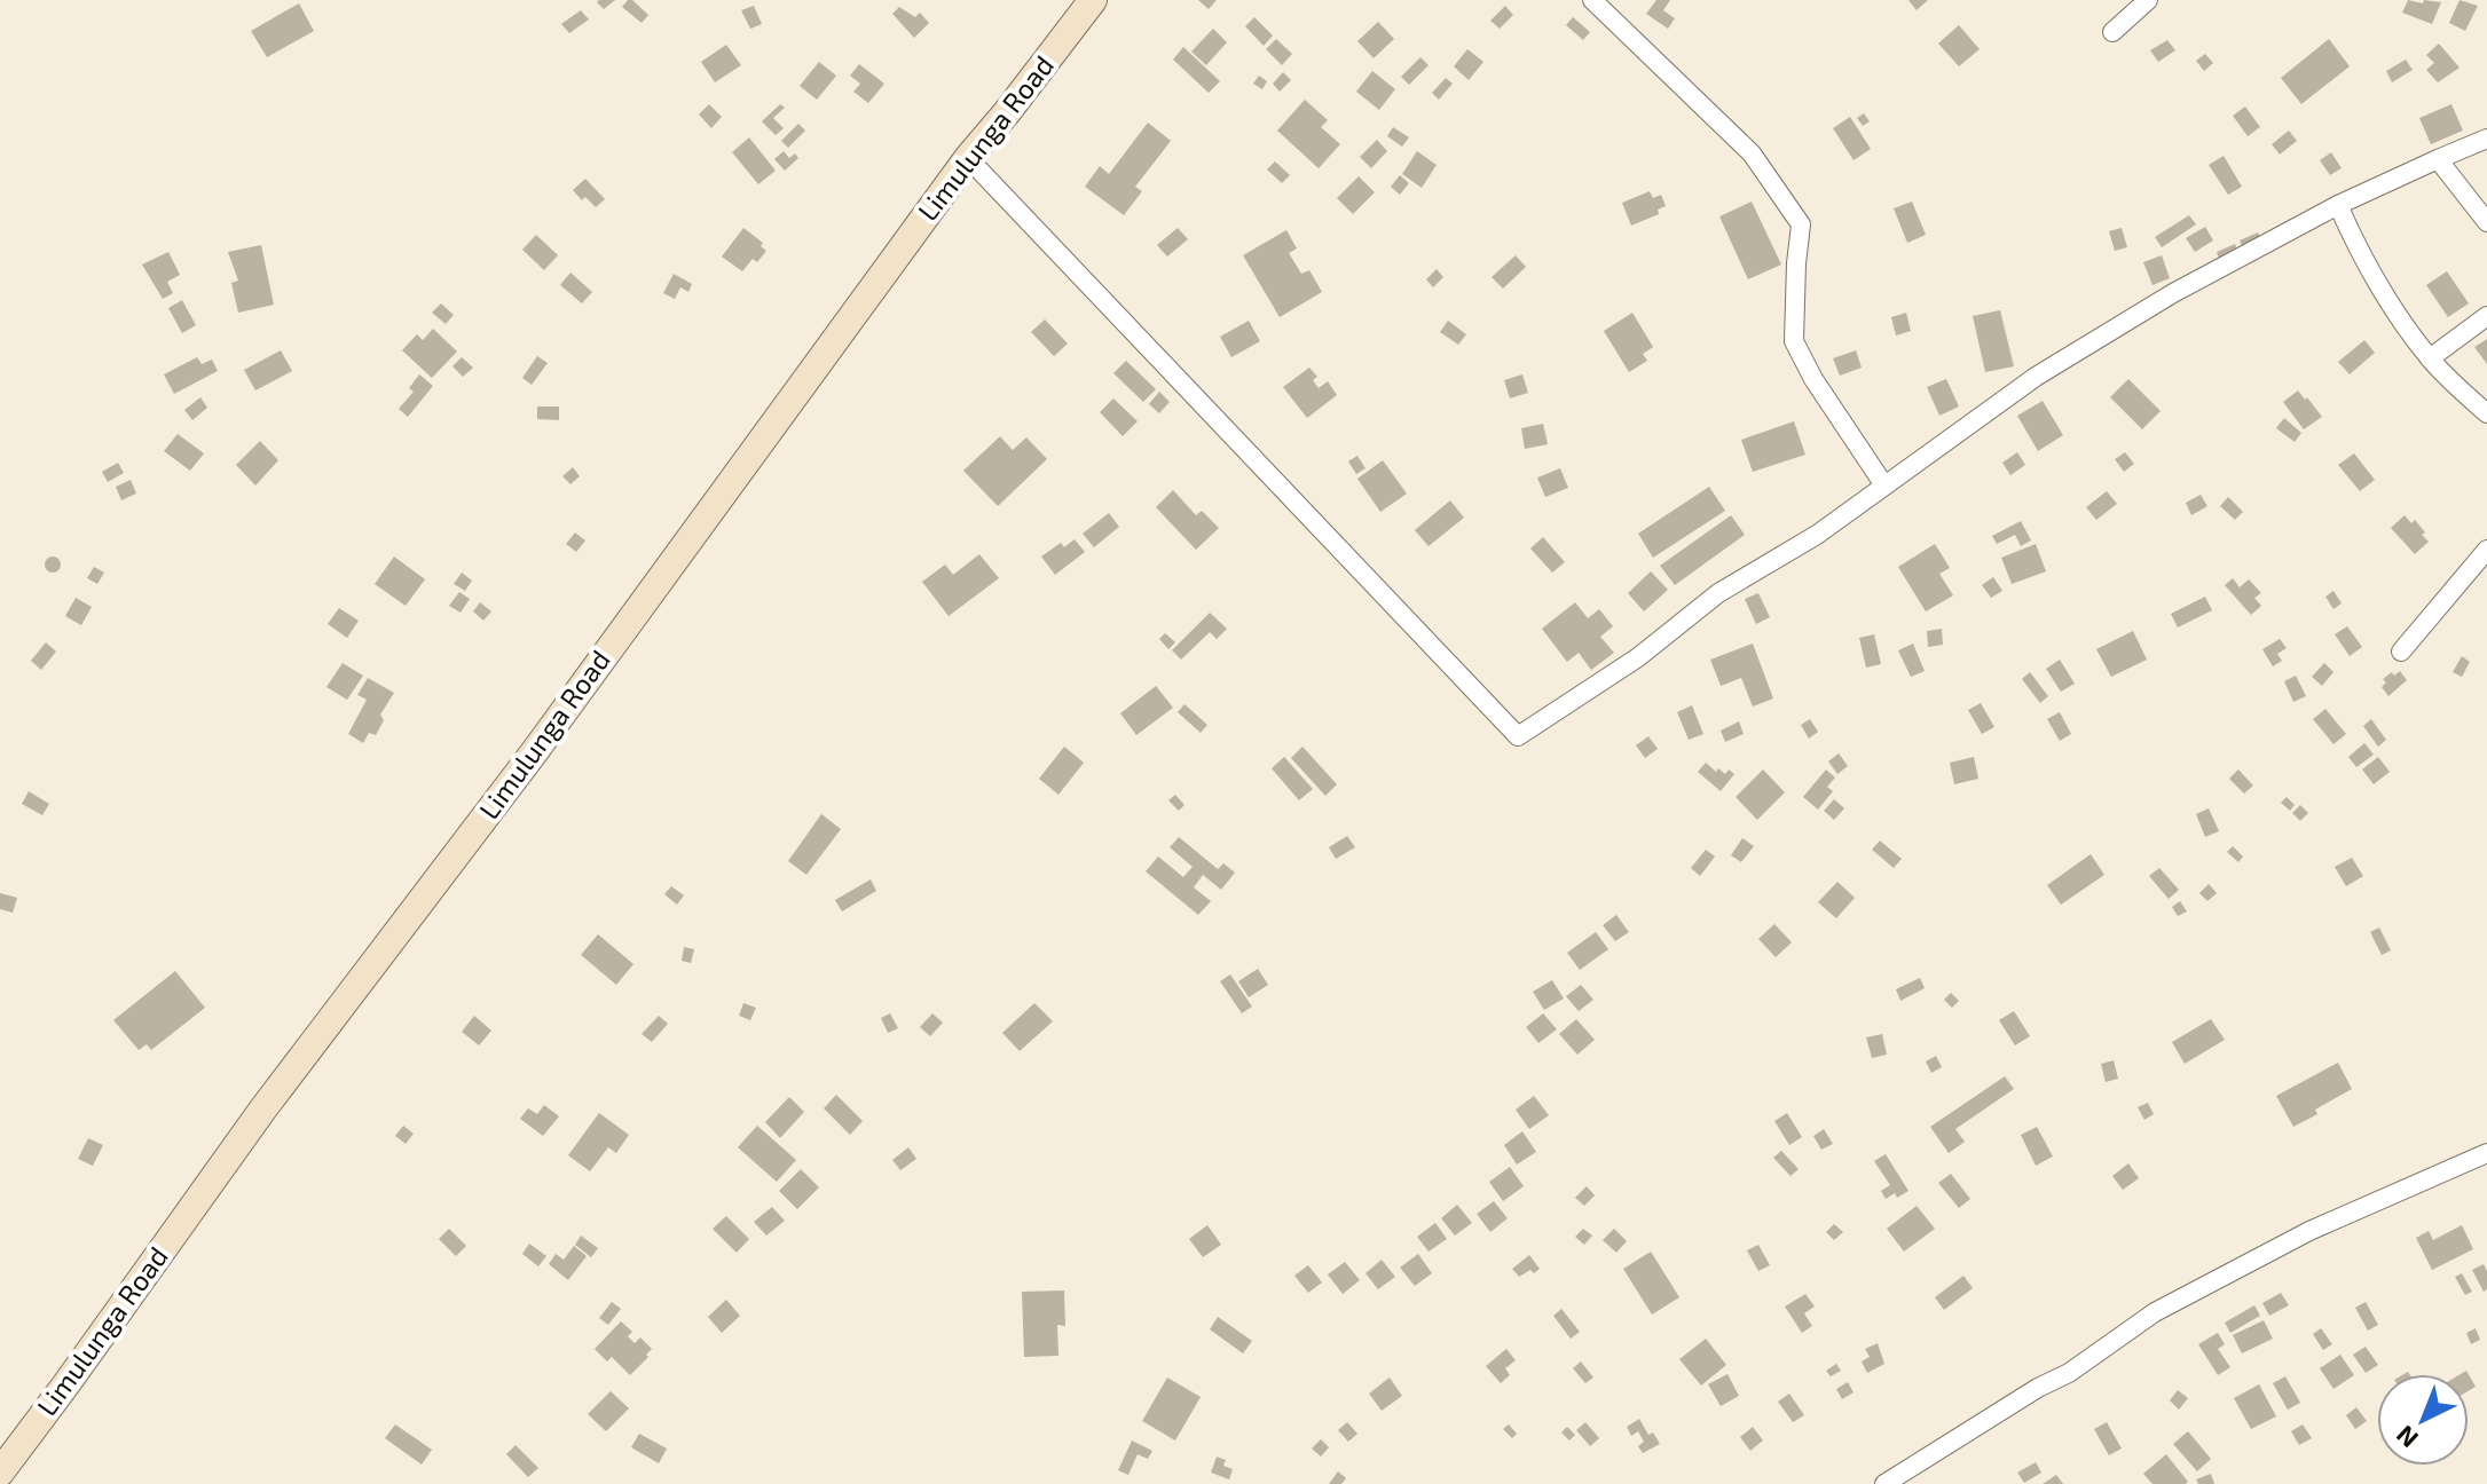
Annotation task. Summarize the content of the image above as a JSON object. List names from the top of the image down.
{
  "streets": {
    "main road": ["Limulunga Road"]
  },
  "north": "bottom left"
}
